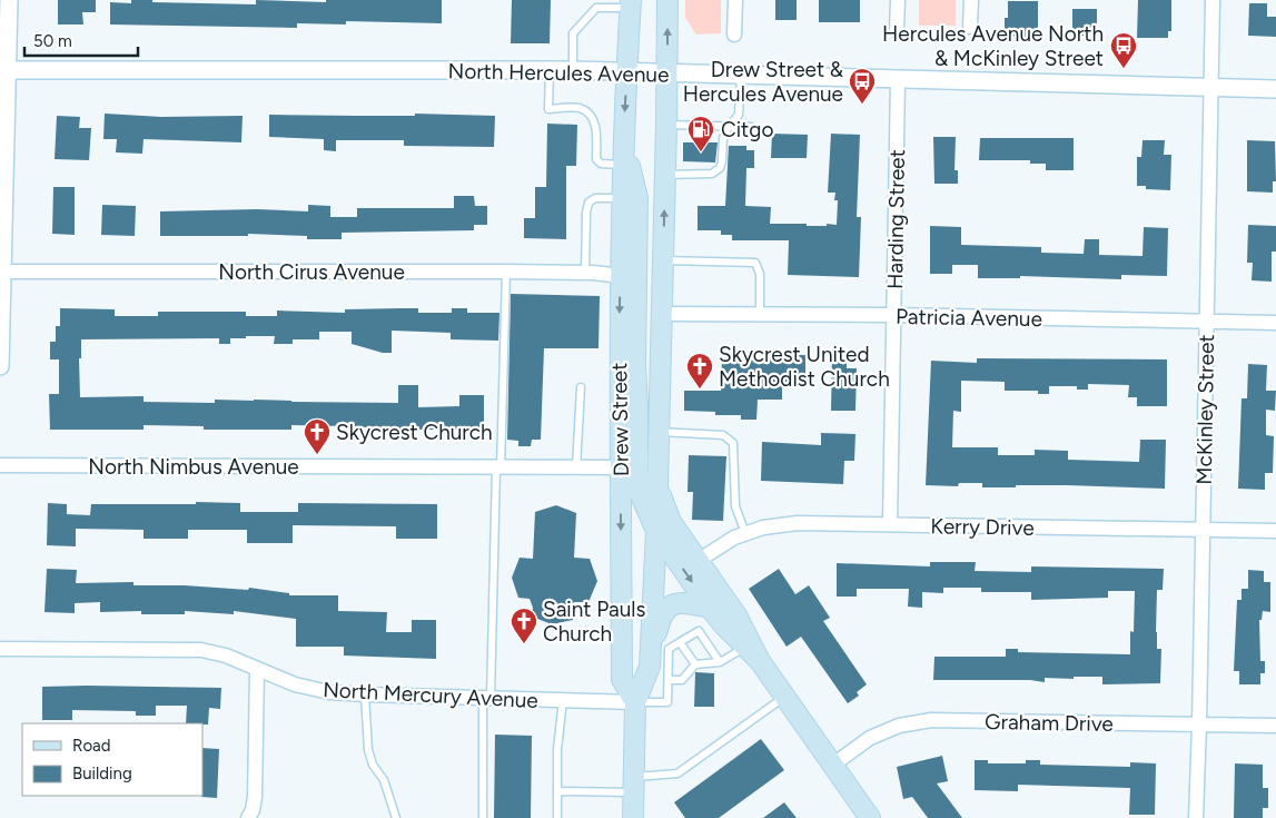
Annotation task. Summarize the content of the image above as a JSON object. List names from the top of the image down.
{
  "streets": {
    "main road": ["Drew Street"],
    "street": [
      "North Hercules Avenue",
      "Harding Street",
      "North Cirus Avenue",
      "Patricia Avenue",
      "McKinley Street",
      "North Nimbus Avenue",
      "Kerry Drive",
      "North Mercury Avenue",
      "Graham Drive"
    ]
  },
  "crossings": [
    ["North Hercules Avenue", "Harding Street"],
    ["North Hercules Avenue", "McKinley Street"],
    ["North Hercules Avenue", "Drew Street"],
    ["Harding Street", "Patricia Avenue"],
    ["Harding Street", "Kerry Drive"],
    ["North Cirus Avenue", "Drew Street"],
    ["Patricia Avenue", "McKinley Street"],
    ["Patricia Avenue", "Drew Street"],
    ["McKinley Street", "Kerry Drive"],
    ["McKinley Street", "Graham Drive"],
    ["Drew Street", "North Nimbus Avenue"],
    ["Drew Street", "North Mercury Avenue"]
  ],
  "places": {
    "bus stop": ["Hercules Avenue North & McKinley Street", "Drew Street & Hercules Avenue"],
    "fuel station": ["Citgo"],
    "church": ["Skycrest United Methodist Church", "Skycrest Church", "Saint Pauls Church"]
  },
  "legend": ["Road", "Building"],
  "scale_bar": "50 m"
}
